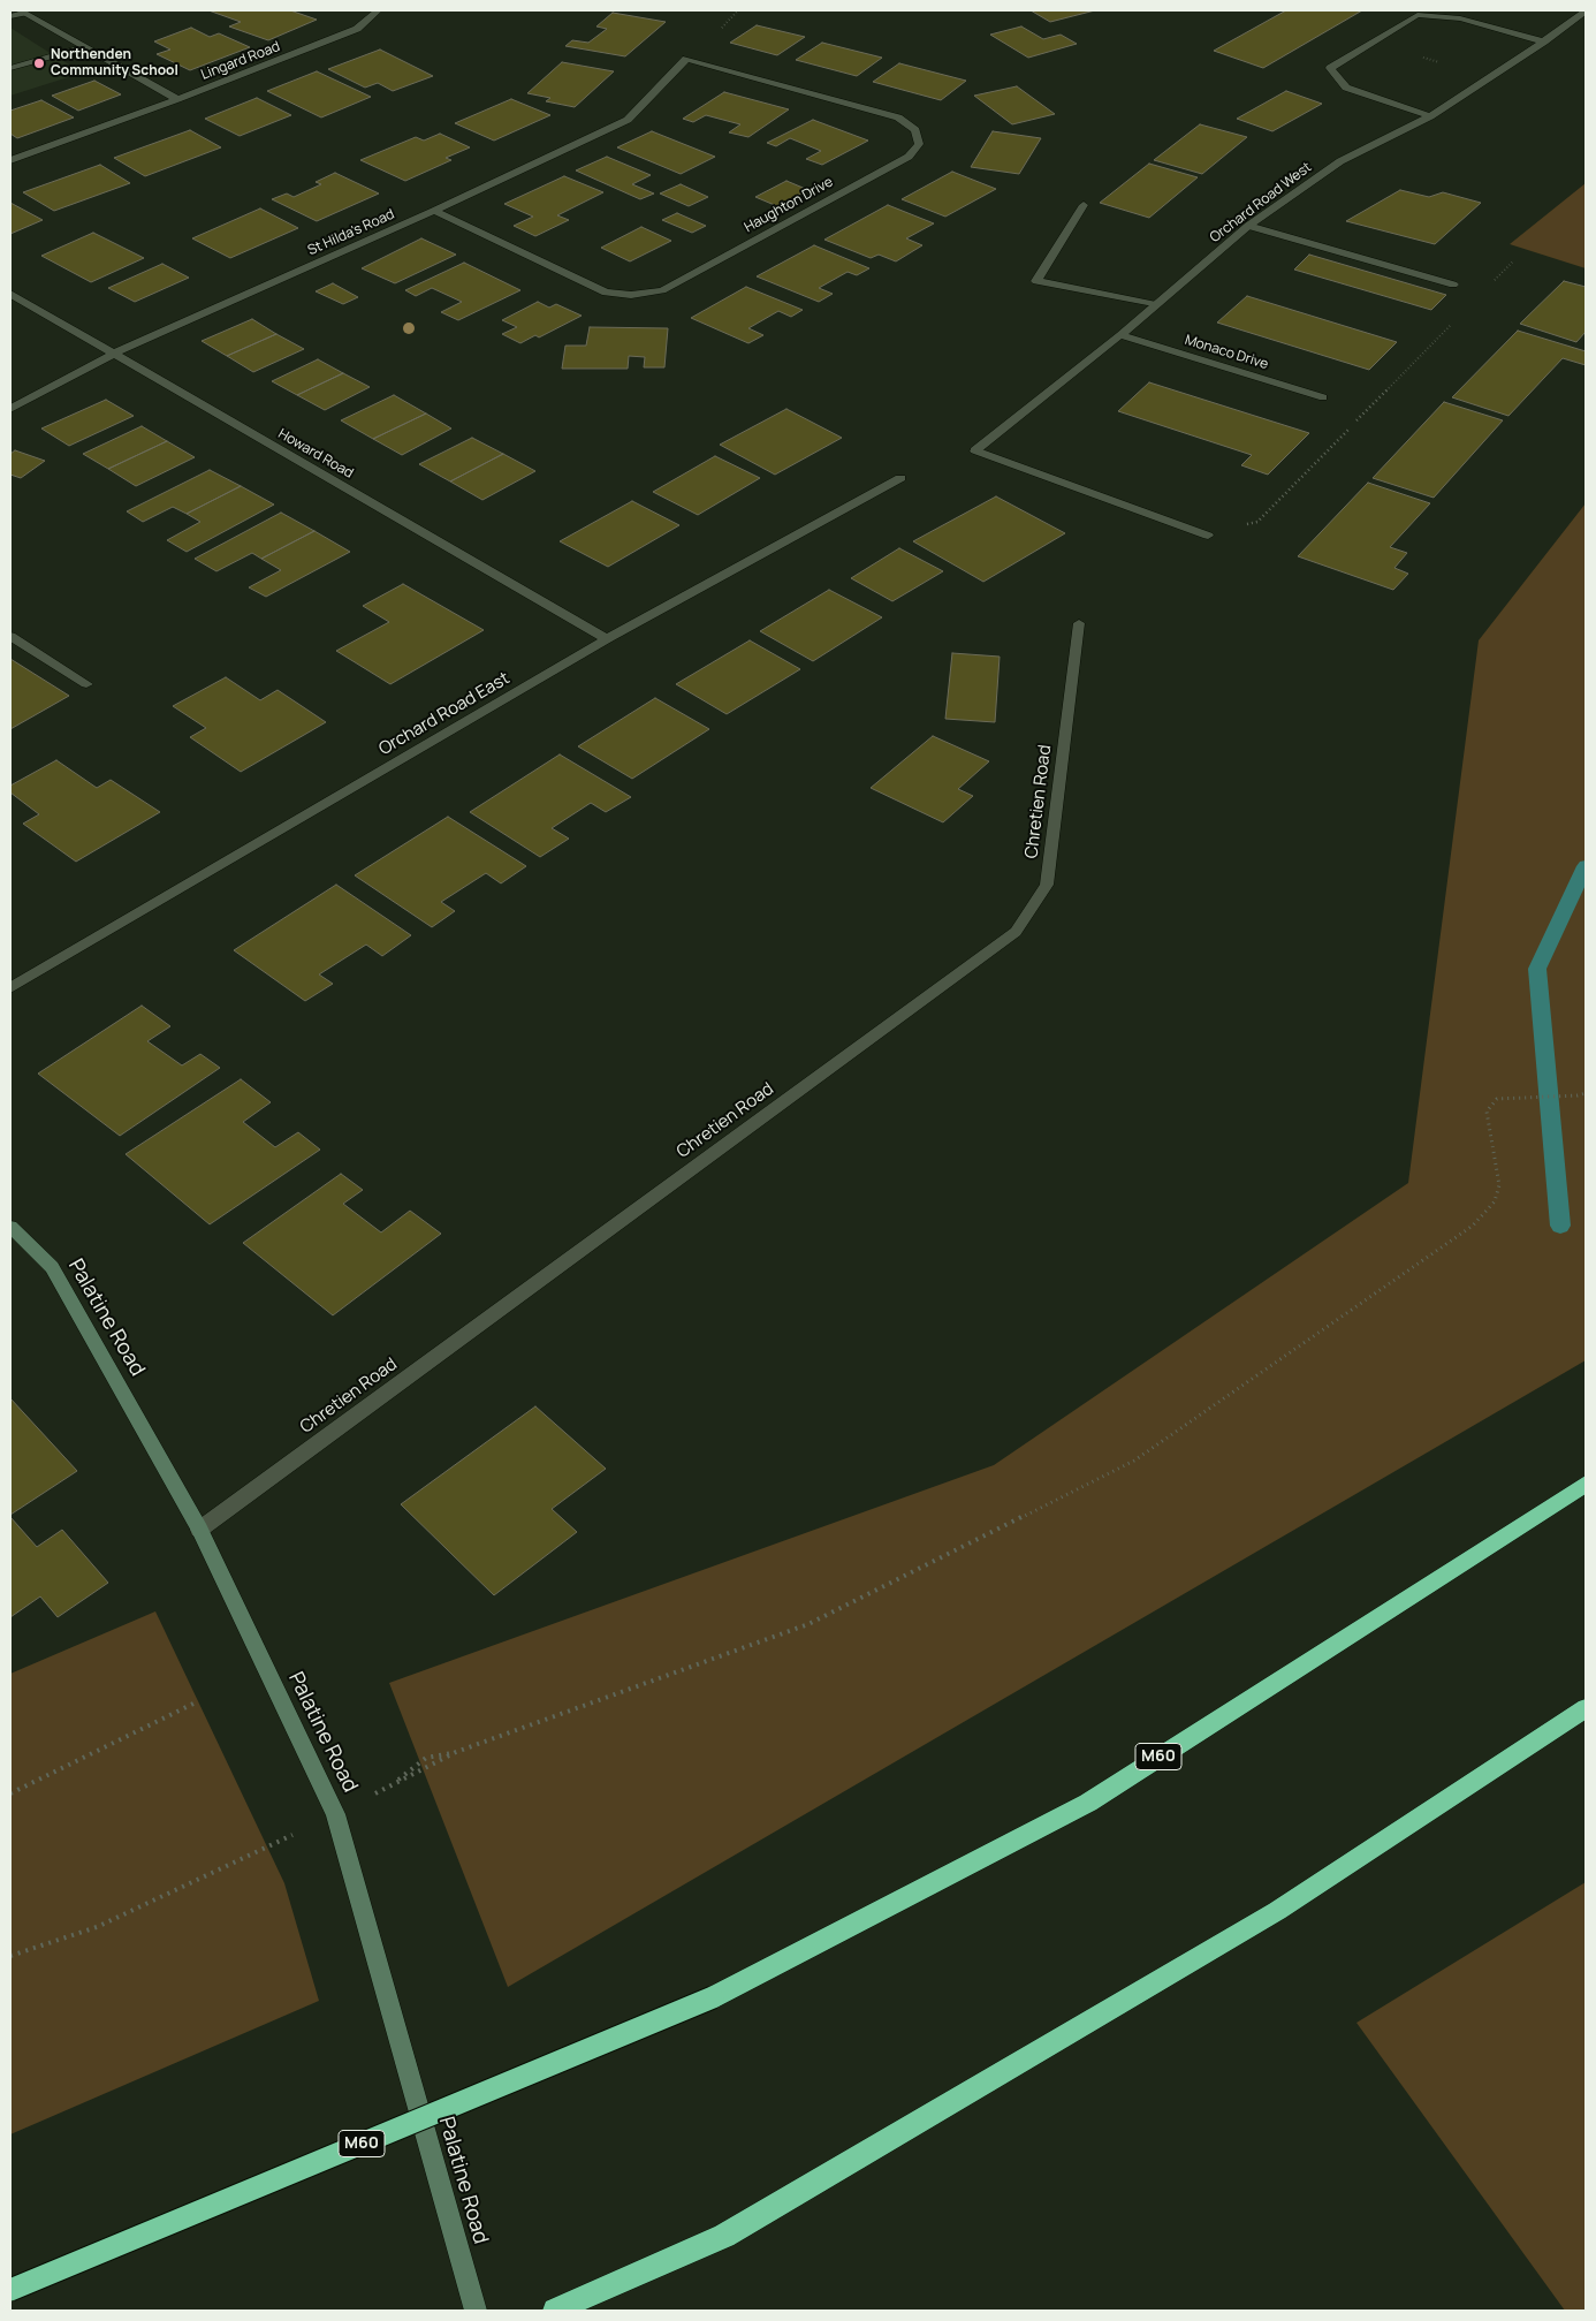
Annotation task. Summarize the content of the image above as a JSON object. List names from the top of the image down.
{
  "streets": {
    "highway": ["M60"],
    "main road": ["Palatine Road"],
    "street": [
      "Lingard Road",
      "Orchard Road West",
      "Haughton Drive",
      "St Hilda's Road",
      "Monaco Drive",
      "Howard Road",
      "Orchard Road East",
      "Chretien Road"
    ]
  },
  "crossings": [
    ["Orchard Road West", "Monaco Drive"],
    ["Haughton Drive", "St Hilda's Road"],
    ["St Hilda's Road", "Howard Road"],
    ["Howard Road", "Orchard Road East"],
    ["Chretien Road", "Palatine Road"]
  ],
  "places": ["Northenden Community School"]
}
